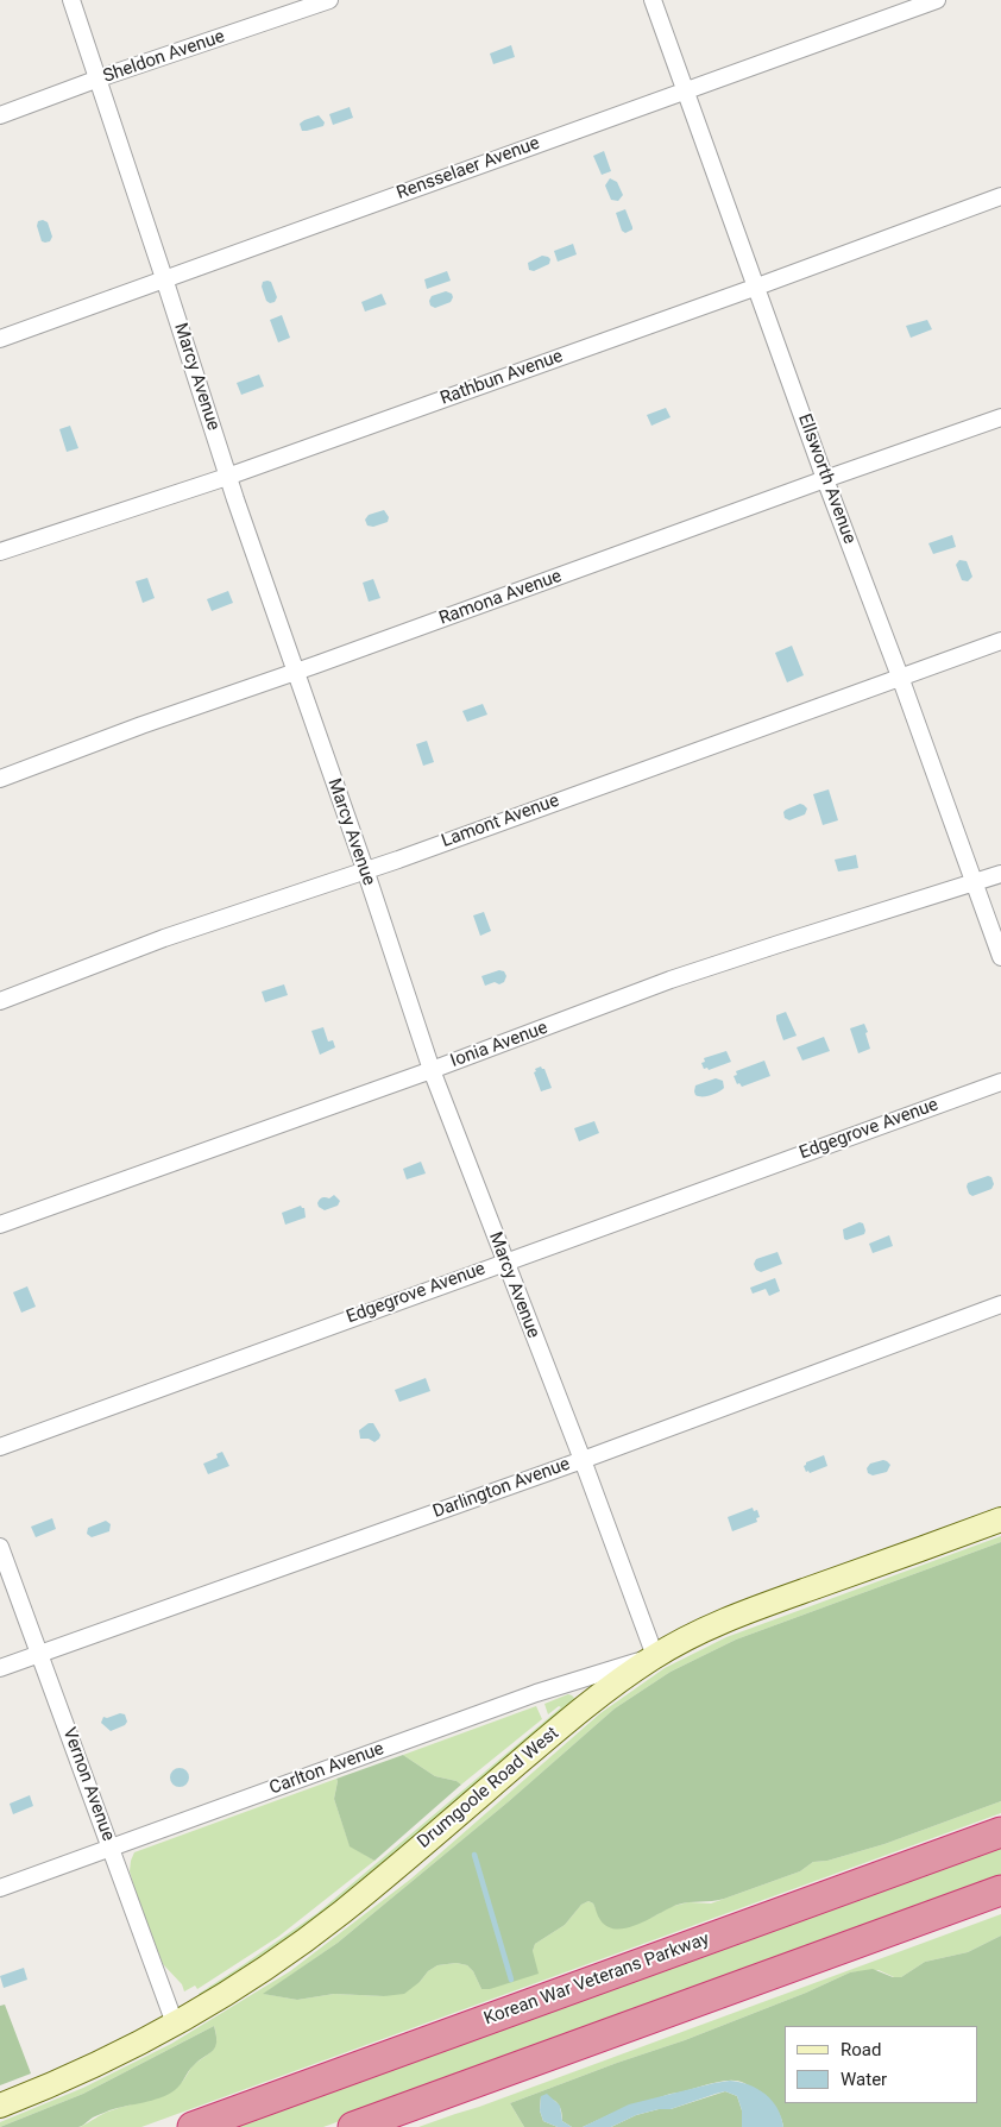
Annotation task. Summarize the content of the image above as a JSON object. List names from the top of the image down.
{
  "streets": {
    "highway": ["Korean War Veterans Parkway"],
    "main road": ["Drumgoole Road West"],
    "street": [
      "Sheldon Avenue",
      "Rensselaer Avenue",
      "Marcy Avenue",
      "Rathbun Avenue",
      "Ellsworth Avenue",
      "Ramona Avenue",
      "Lamont Avenue",
      "Ionia Avenue",
      "Edgegrove Avenue",
      "Darlington Avenue",
      "Carlton Avenue",
      "Vernon Avenue"
    ]
  },
  "crossings": [
    ["Sheldon Avenue", "Marcy Avenue"],
    ["Rensselaer Avenue", "Marcy Avenue"],
    ["Rensselaer Avenue", "Ellsworth Avenue"],
    ["Marcy Avenue", "Rathbun Avenue"],
    ["Marcy Avenue", "Ramona Avenue"],
    ["Marcy Avenue", "Lamont Avenue"],
    ["Marcy Avenue", "Ionia Avenue"],
    ["Marcy Avenue", "Edgegrove Avenue"],
    ["Marcy Avenue", "Darlington Avenue"],
    ["Marcy Avenue", "Carlton Avenue"],
    ["Marcy Avenue", "Drumgoole Road West"],
    ["Rathbun Avenue", "Ellsworth Avenue"],
    ["Ellsworth Avenue", "Ramona Avenue"],
    ["Ellsworth Avenue", "Lamont Avenue"],
    ["Ellsworth Avenue", "Ionia Avenue"],
    ["Darlington Avenue", "Vernon Avenue"],
    ["Carlton Avenue", "Vernon Avenue"],
    ["Carlton Avenue", "Drumgoole Road West"],
    ["Vernon Avenue", "Drumgoole Road West"]
  ],
  "legend": ["Road", "Water"]
}
